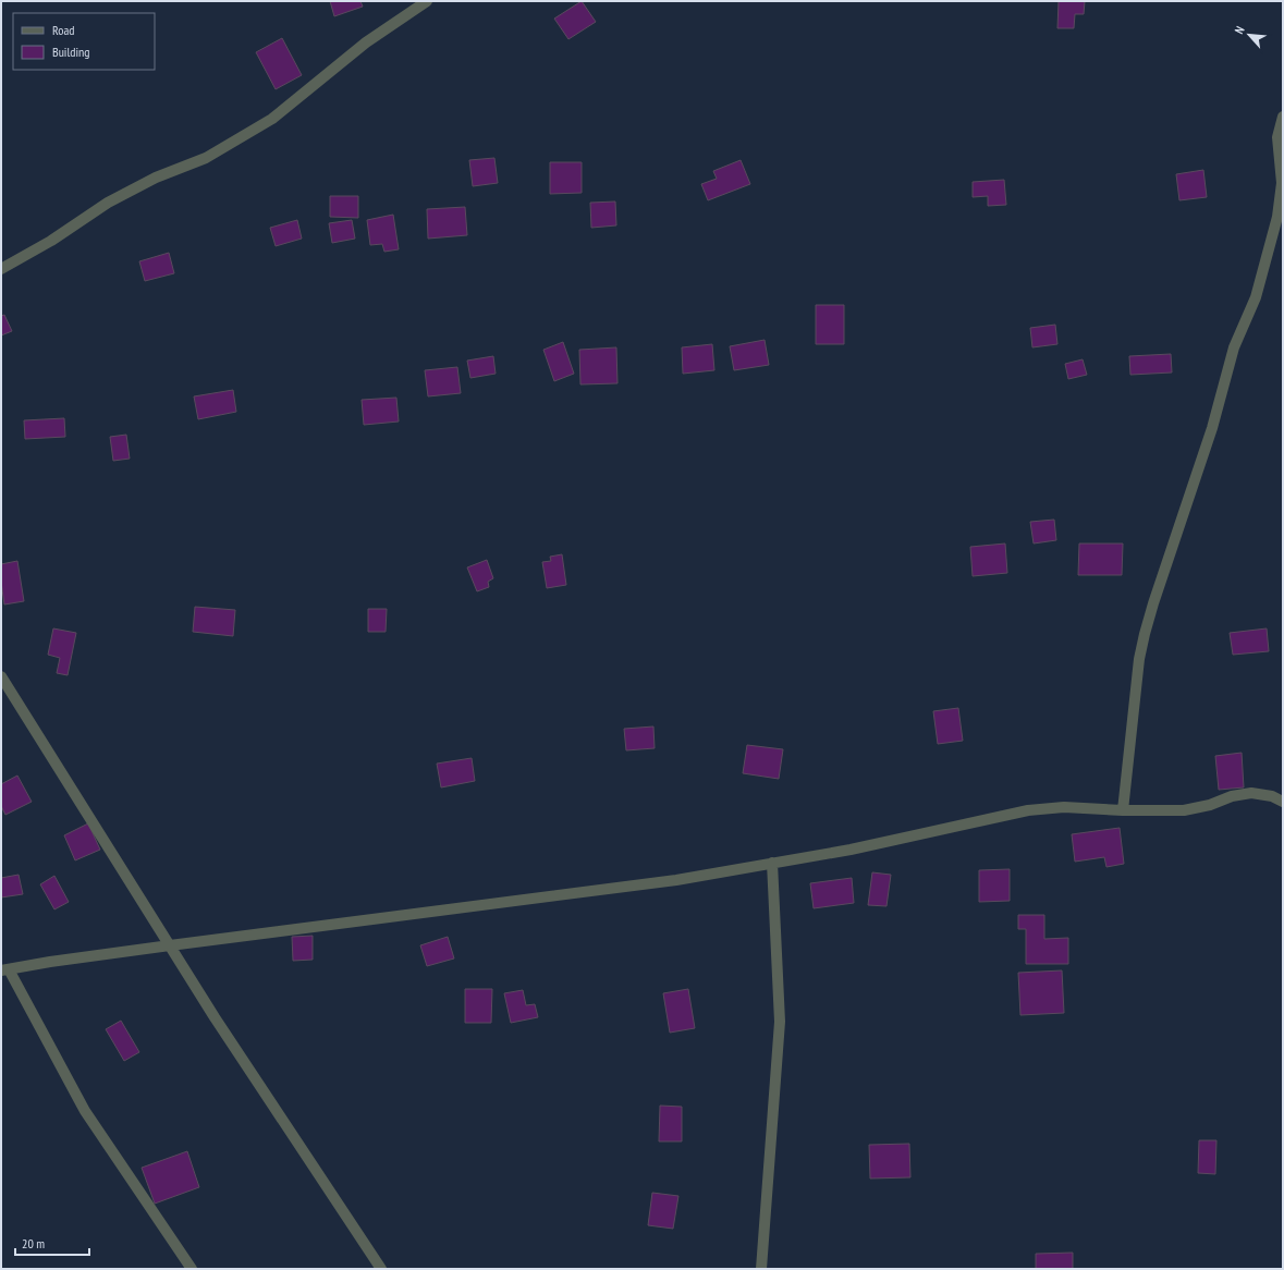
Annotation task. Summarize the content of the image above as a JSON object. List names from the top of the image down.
{
  "legend": ["Road", "Building"],
  "scale_bar": "20 m",
  "north": "top left"
}
